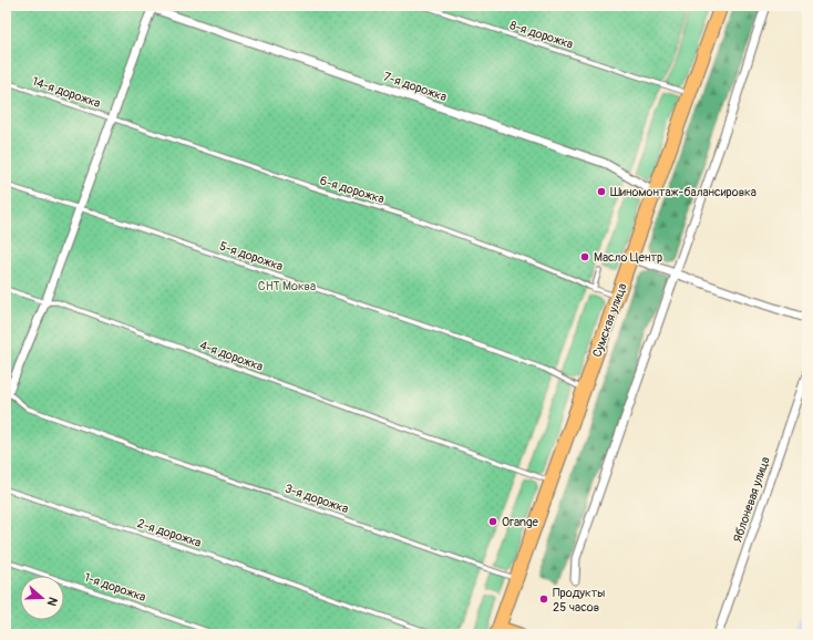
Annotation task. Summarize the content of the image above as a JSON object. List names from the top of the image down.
{
  "streets": {
    "main road": ["Сумская улица"],
    "street": ["7-я дорожка", "Яблоневая улица"],
    "lane": [
      "8-я дорожка",
      "14-я дорожка",
      "6-я дорожка",
      "5-я дорожка",
      "4-я дорожка",
      "3-я дорожка",
      "2-я дорожка",
      "1-я дорожка"
    ]
  },
  "crossings": [
    ["8-я дорожка", "Сумская улица"],
    ["7-я дорожка", "Сумская улица"],
    ["14-я дорожка", "6-я дорожка"],
    ["6-я дорожка", "Сумская улица"],
    ["5-я дорожка", "Сумская улица"],
    ["Сумская улица", "4-я дорожка"],
    ["Сумская улица", "3-я дорожка"]
  ],
  "parks": ["СНТ Моква"],
  "places": [
    "Шиномонтаж-балансировка",
    "Масло Центр",
    "Orange",
    "Продукты 25 часов"
  ],
  "north": "right"
}
